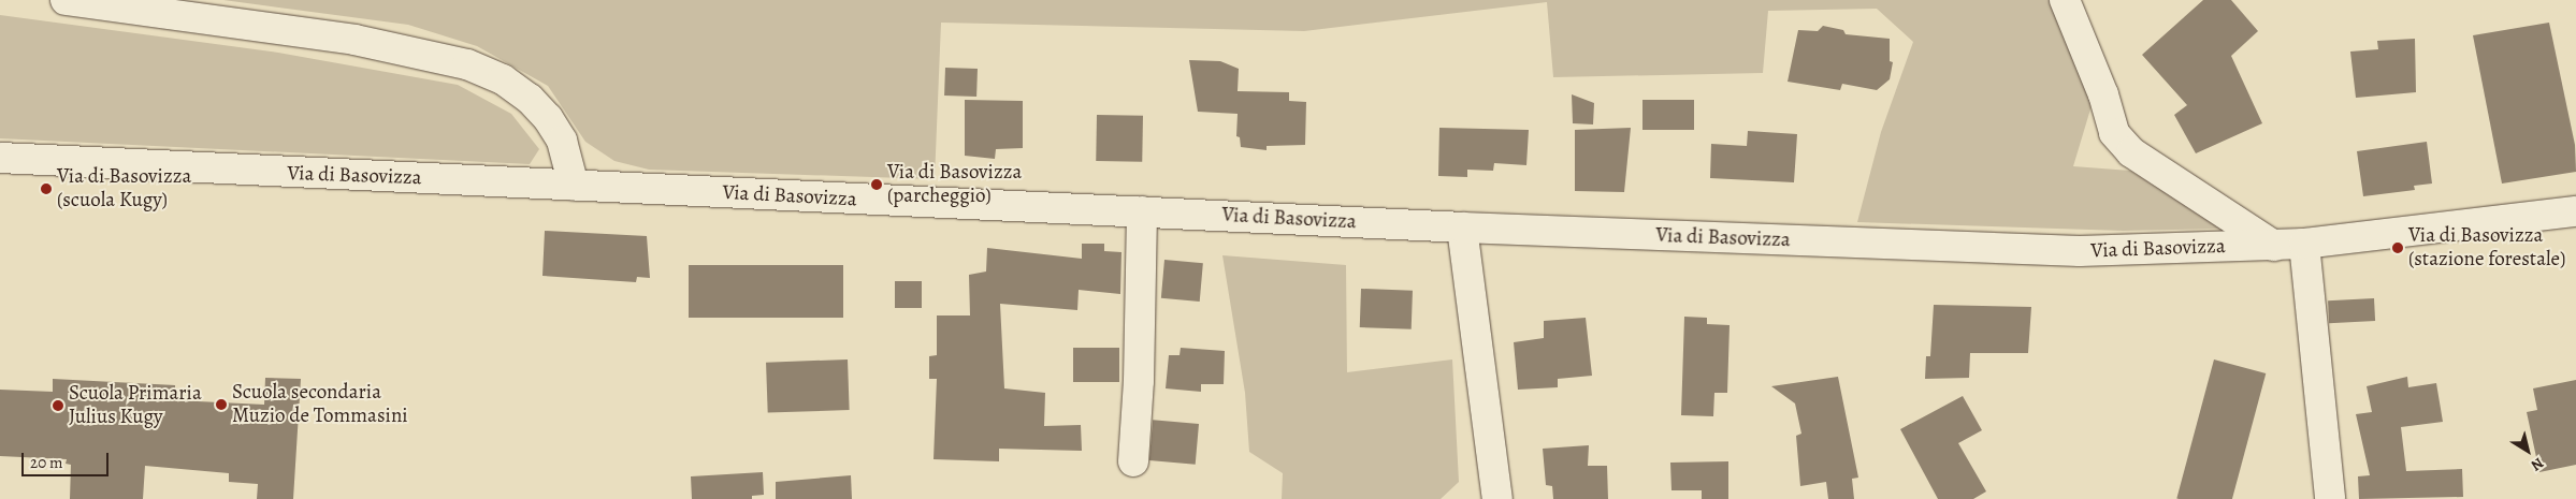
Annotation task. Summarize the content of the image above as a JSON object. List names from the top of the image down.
{
  "streets": {
    "main road": ["Via di Basovizza"]
  },
  "places": [
    "Via di Basovizza (parcheggio)",
    "Via di Basovizza (scuola Kugy)",
    "Via di Basovizza (stazione forestale)",
    "Scuola secondaria Muzio de Tommasini",
    "Scuola Primaria Julius Kugy"
  ],
  "scale_bar": "20 m",
  "north": "bottom right"
}
